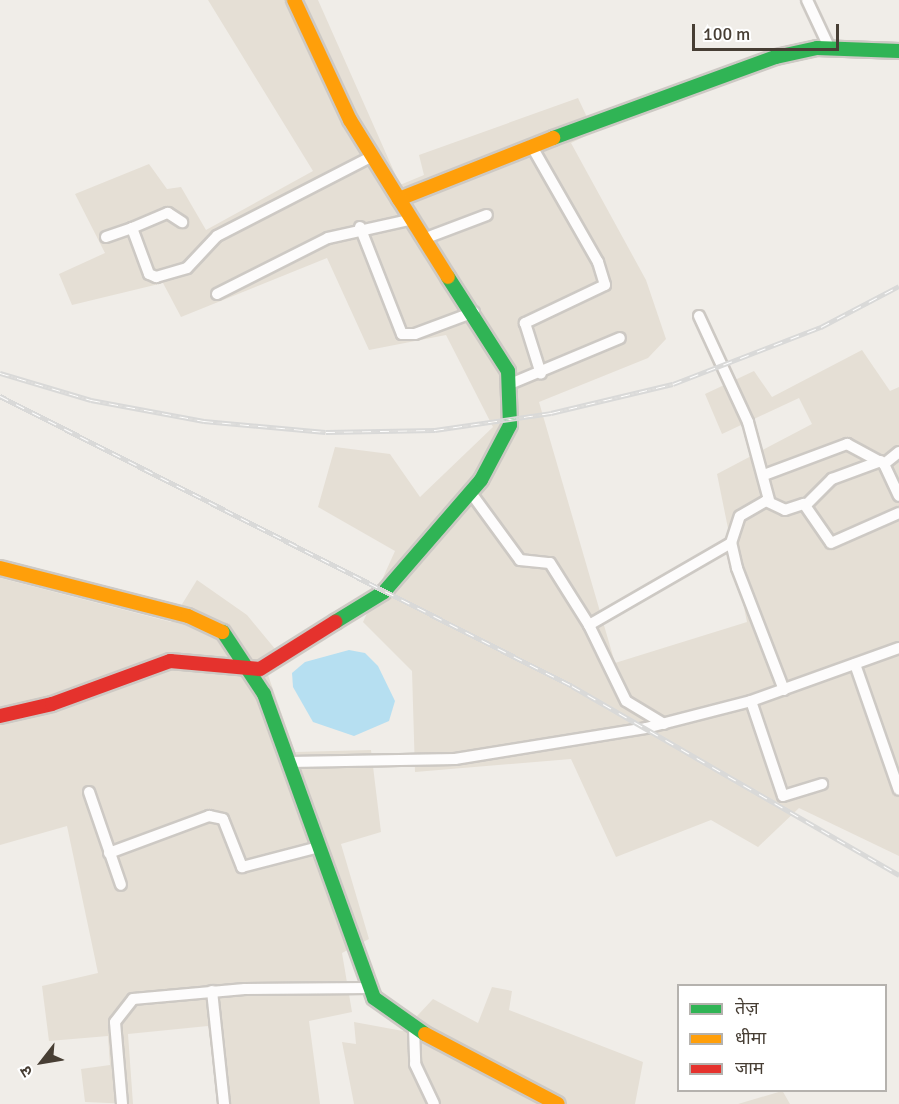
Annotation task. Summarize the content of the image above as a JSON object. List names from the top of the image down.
{
  "legend": ["तेज़", "धीमा", "जाम"],
  "scale_bar": "100 m",
  "north": "bottom left"
}
